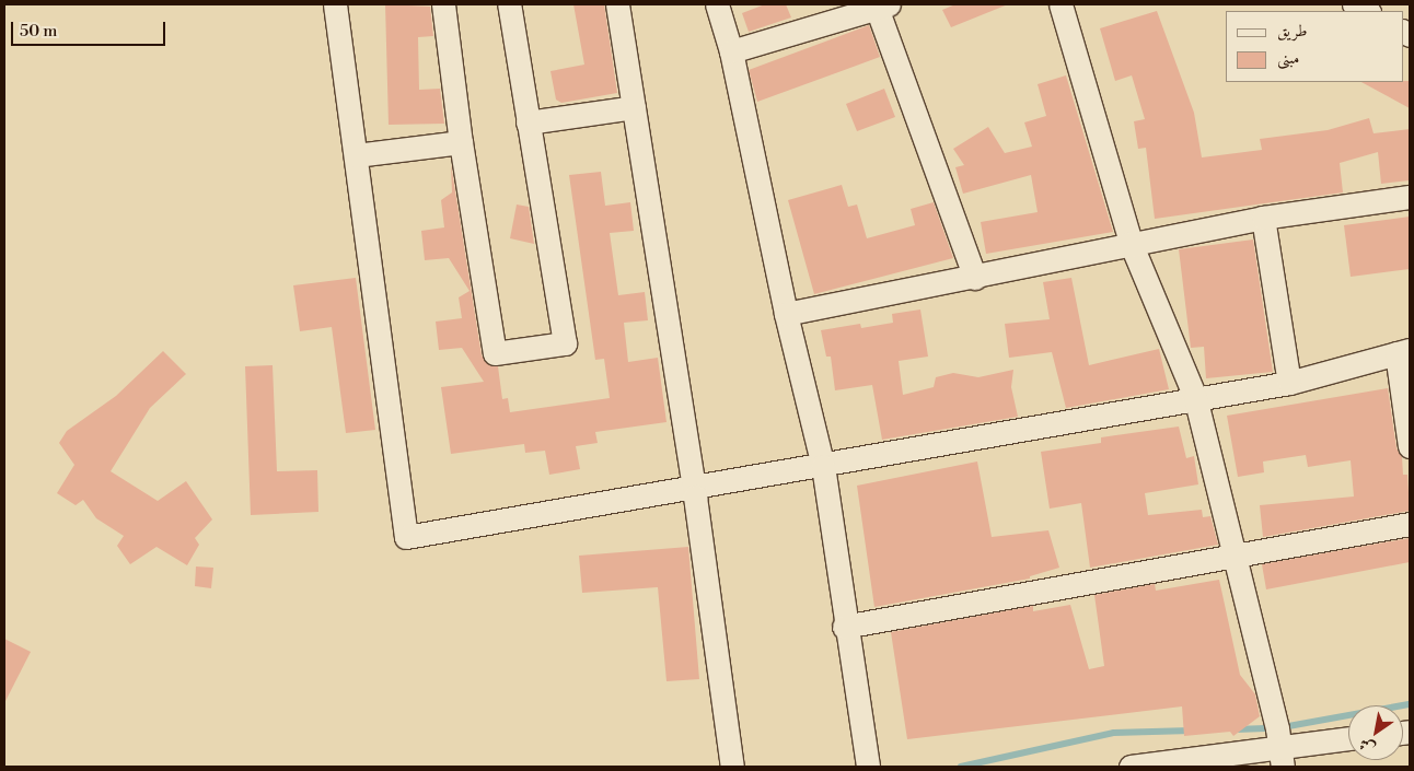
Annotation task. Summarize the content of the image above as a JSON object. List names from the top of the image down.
{
  "legend": ["طريق", "مبنى"],
  "scale_bar": "50 m",
  "north": "bottom left"
}
